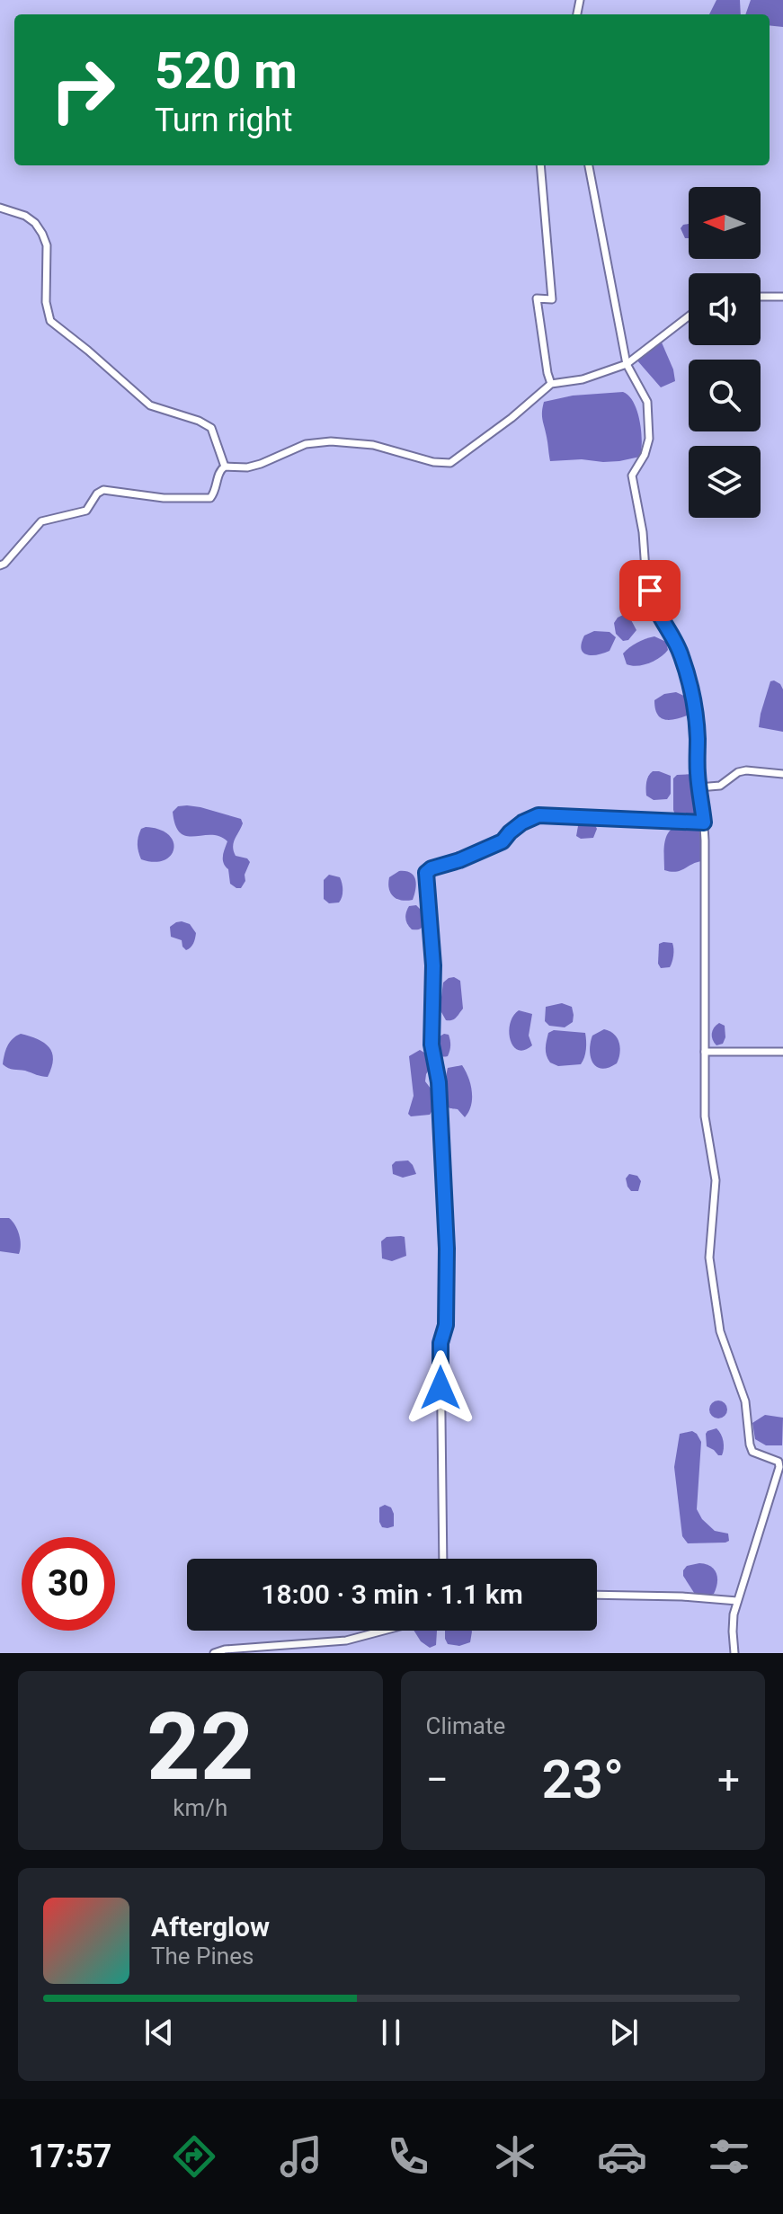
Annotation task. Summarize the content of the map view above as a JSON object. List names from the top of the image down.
{
  "north": "left",
  "page": {
    "turn": ["520 m", "Turn right"],
    "limit": "30",
    "trip": "18:00 · 3 min · 1.1 km",
    "tile": [
      ["22", "km/h"],
      "Climate"
    ],
    "heat": ["−", "23°", "+"],
    "song": ["Afterglow", "The Pines"],
    "tabs": "17:57"
  }
}
